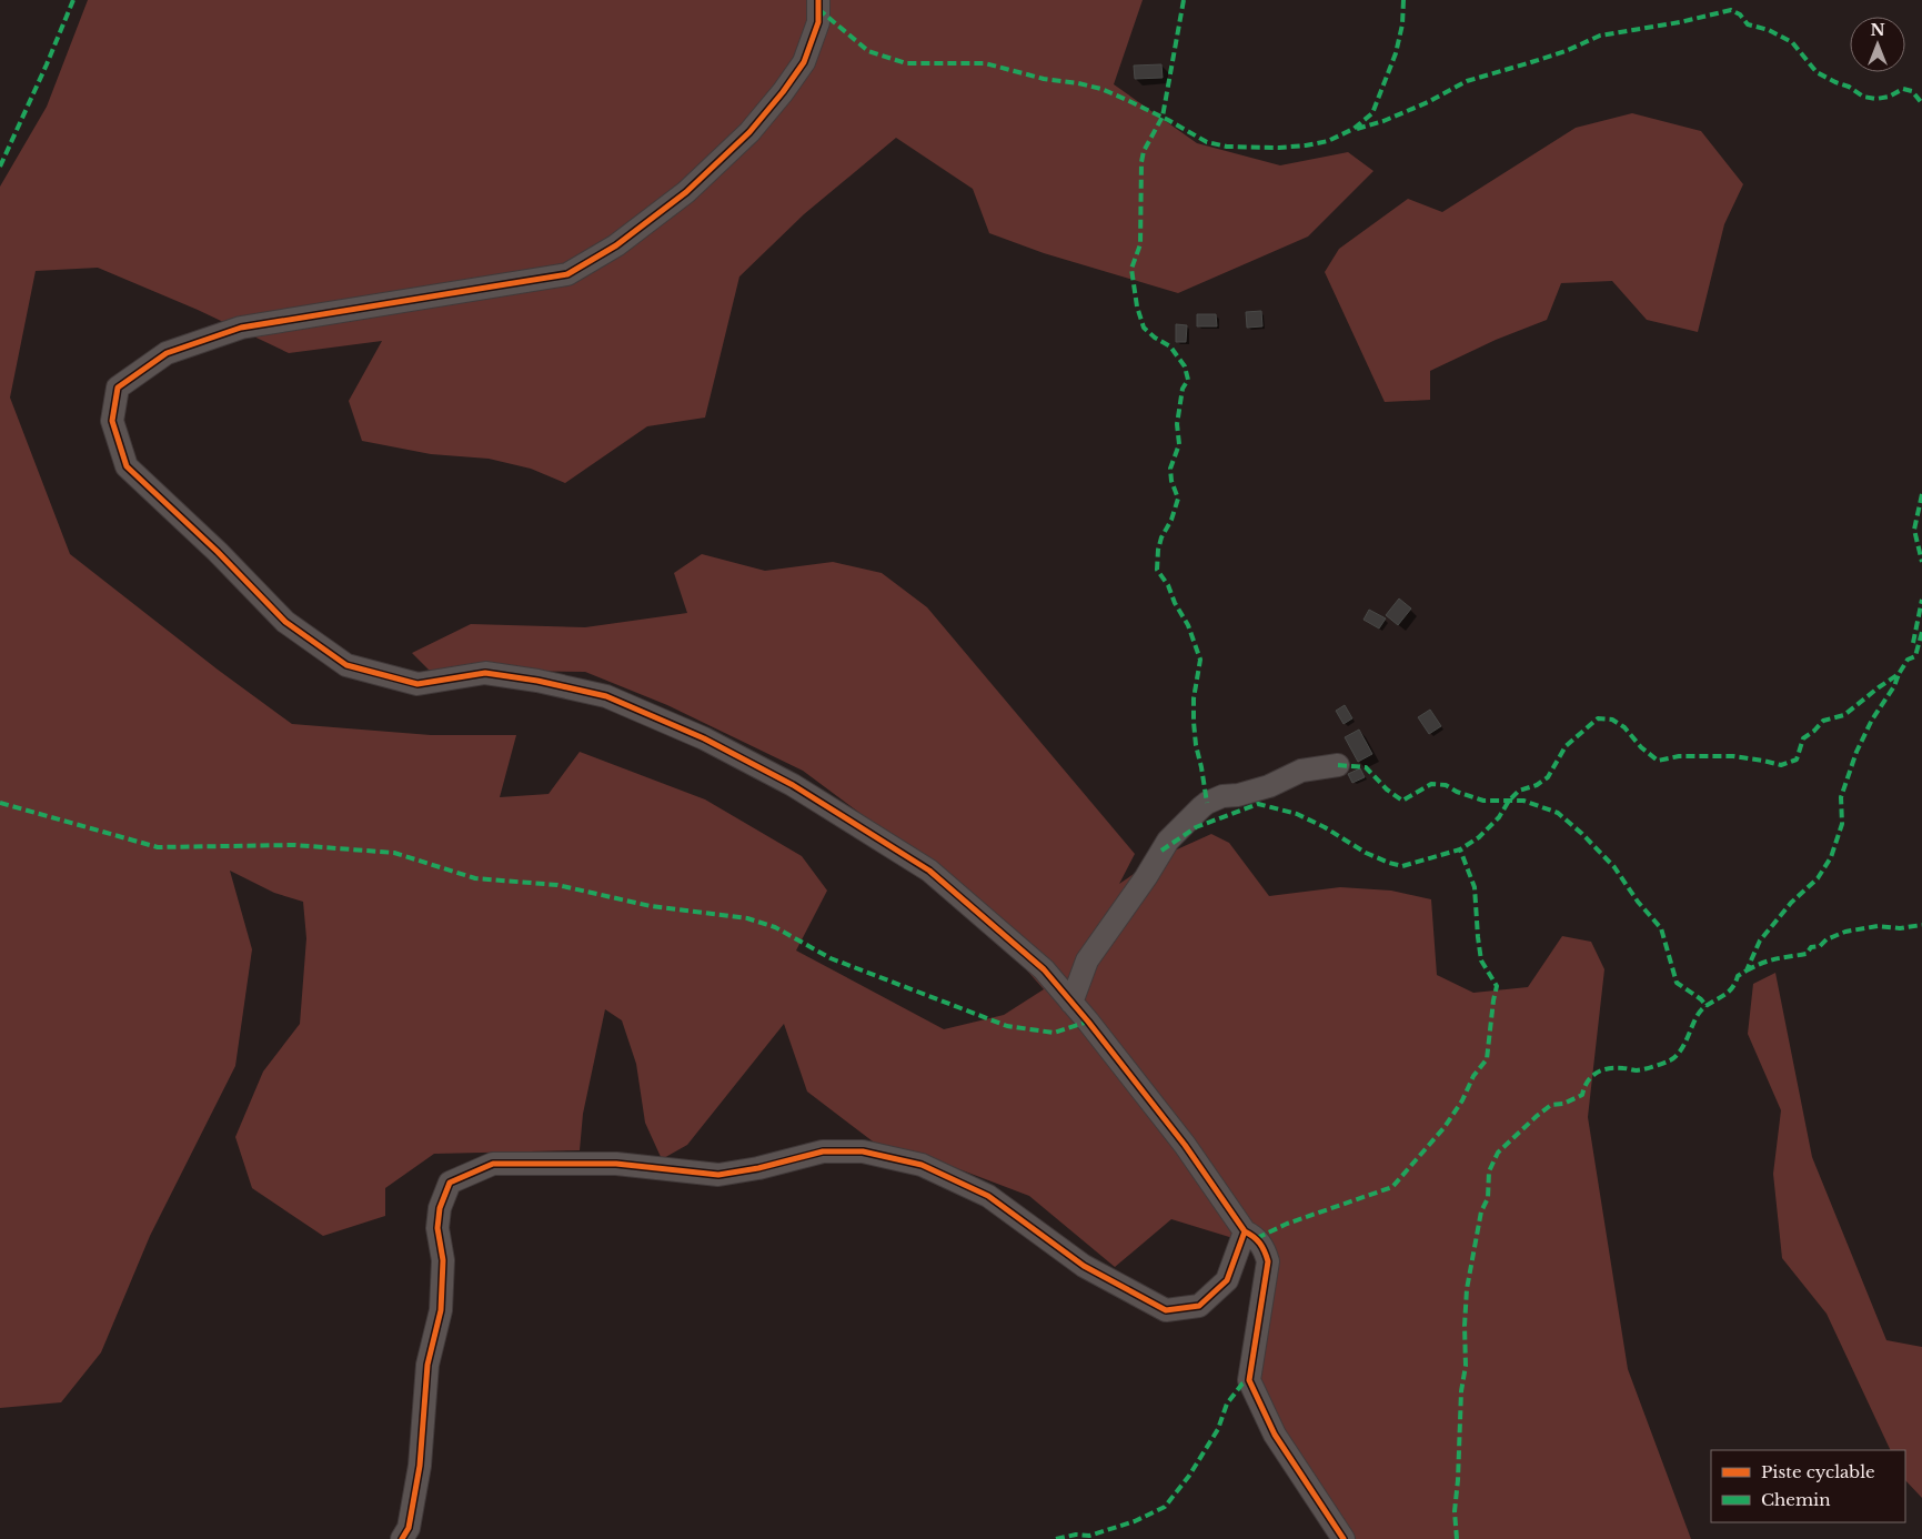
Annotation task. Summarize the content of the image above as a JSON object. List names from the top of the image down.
{
  "legend": ["Piste cyclable", "Chemin"],
  "north": "top"
}
